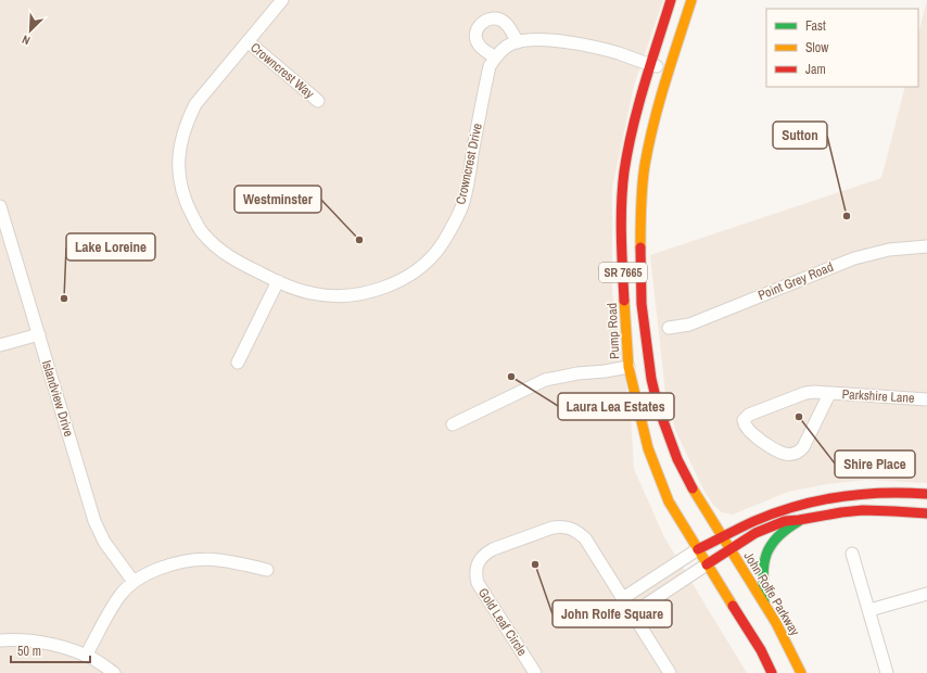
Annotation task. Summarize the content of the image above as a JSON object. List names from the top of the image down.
{
  "streets": {
    "main road": ["SR 7665", "Pump Road", "John Rolfe Parkway"],
    "street": [
      "Crowncrest Way",
      "Crowncrest Drive",
      "Point Grey Road",
      "Parkshire Lane",
      "Islandview Drive",
      "Gold Leaf Circle"
    ]
  },
  "crossings": [
    ["Crowncrest Way", "Crowncrest Drive"],
    ["SR 7665", "John Rolfe Parkway"]
  ],
  "places": [
    "Sutton",
    "Westminster",
    "Lake Loreine",
    "Laura Lea Estates",
    "Shire Place",
    "John Rolfe Square"
  ],
  "legend": ["Fast", "Slow", "Jam"],
  "scale_bar": "50 m",
  "north": "bottom left"
}
